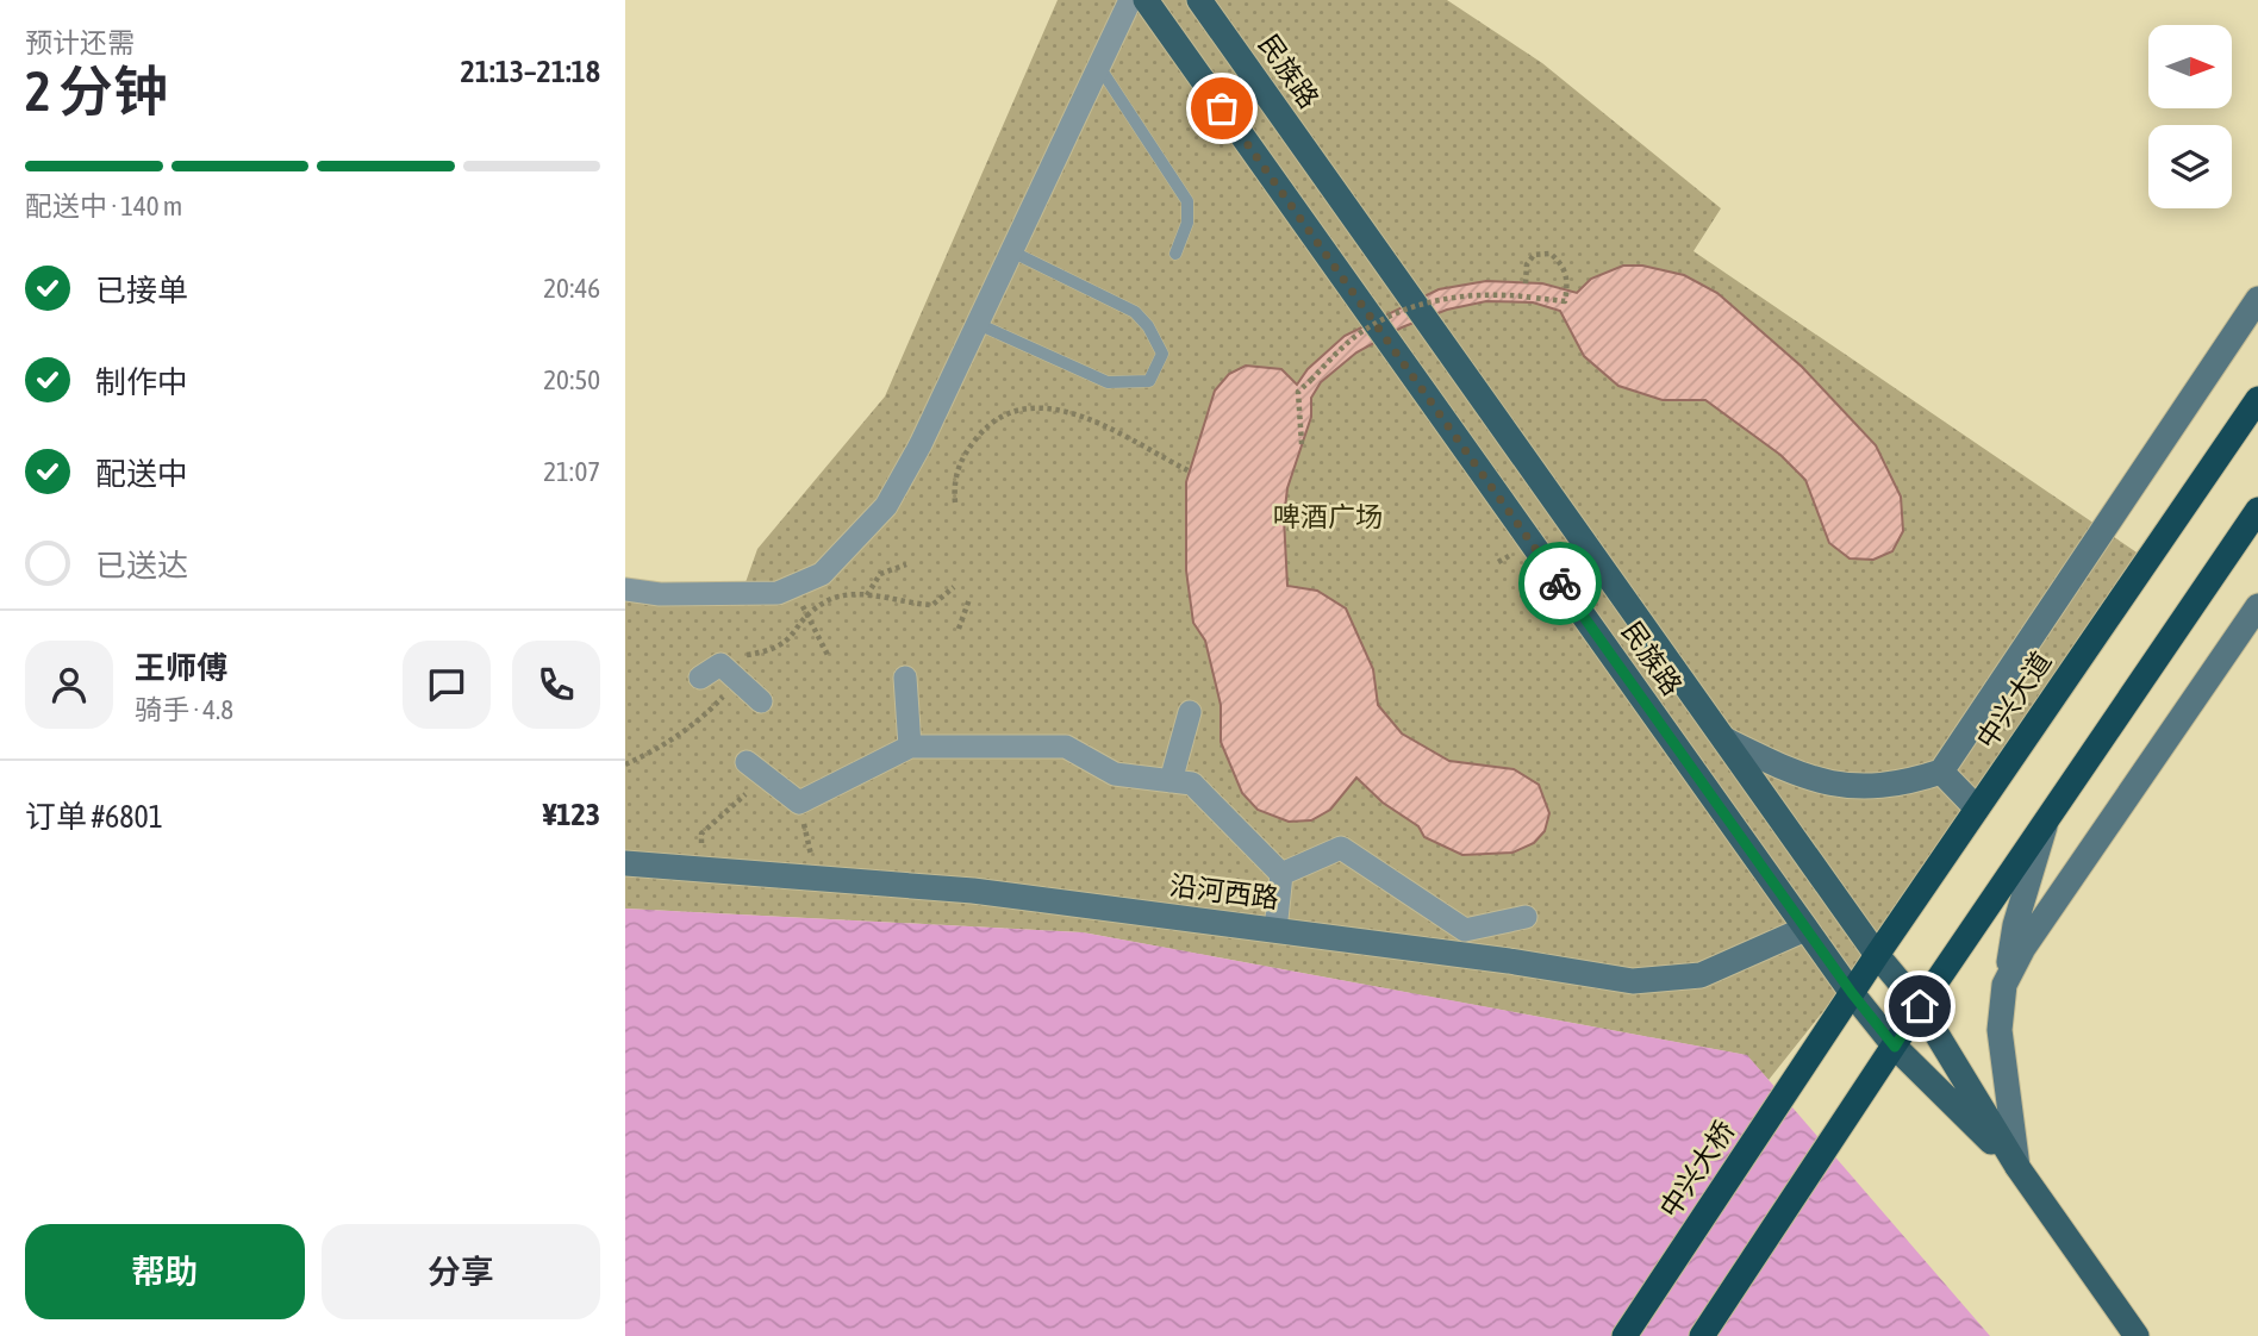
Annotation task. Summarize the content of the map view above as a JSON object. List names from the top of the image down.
{
  "streets": {
    "highway": ["中兴大道", "中兴大桥"],
    "main road": ["民族路"],
    "street": ["沿河西路"]
  },
  "crossings": [
    ["民族路", "中兴大道"],
    ["民族路", "沿河西路"],
    ["中兴大道", "中兴大桥"]
  ],
  "parks": ["啤酒广场"],
  "north": "right",
  "page": {
    "heading": ["2 分钟", "预计还需", "21:13–21:18"],
    "panel": [
      "王师傅",
      "骑手 · 4.8",
      "订单 #6801",
      "¥123"
    ],
    "bar": "配送中 · 140 m",
    "list": [
      ["已接单", "20:46"],
      ["制作中", "20:50"],
      ["配送中", "21:07"],
      "已送达"
    ],
    "buttons": ["帮助", "分享"]
  }
}
